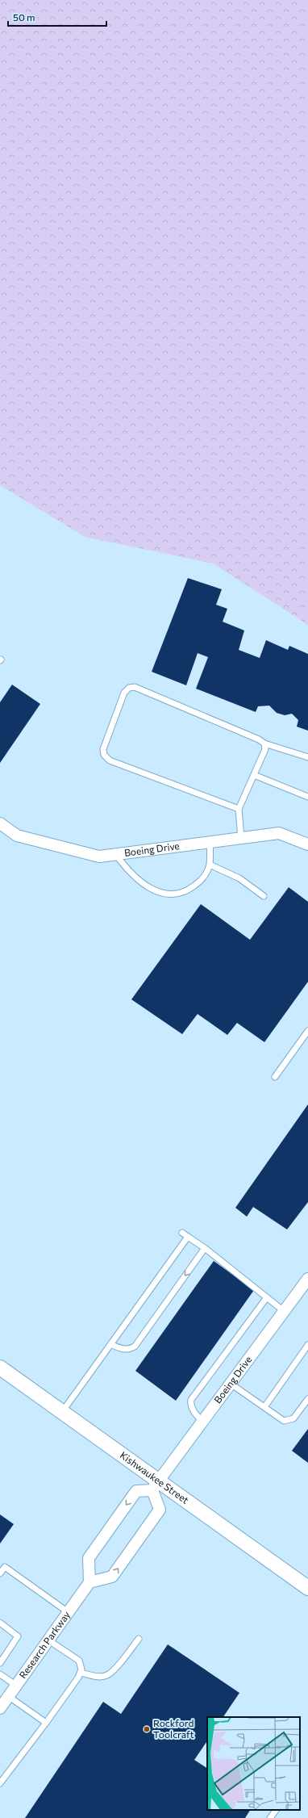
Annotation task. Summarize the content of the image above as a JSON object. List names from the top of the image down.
{
  "streets": {
    "street": ["Boeing Drive", "Kishwaukee Street", "Research Parkway"]
  },
  "crossings": [
    ["Boeing Drive", "Kishwaukee Street"]
  ],
  "places": ["Rockford Toolcraft"],
  "scale_bar": "50 m"
}
